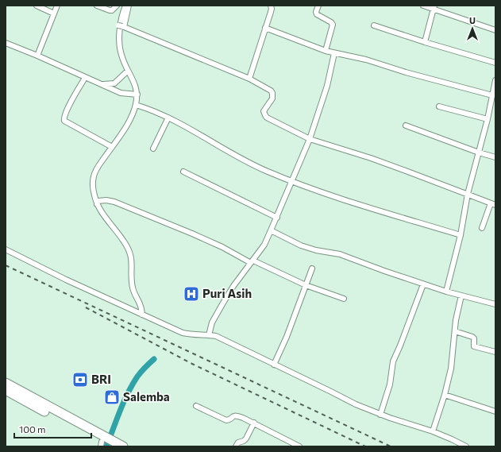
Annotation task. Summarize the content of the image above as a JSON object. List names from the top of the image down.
{
  "places": {
    "hospital": ["Puri Asih"],
    "bank": ["BRI"],
    "shop": ["Salemba"]
  },
  "scale_bar": "100 m",
  "north": "top"
}
